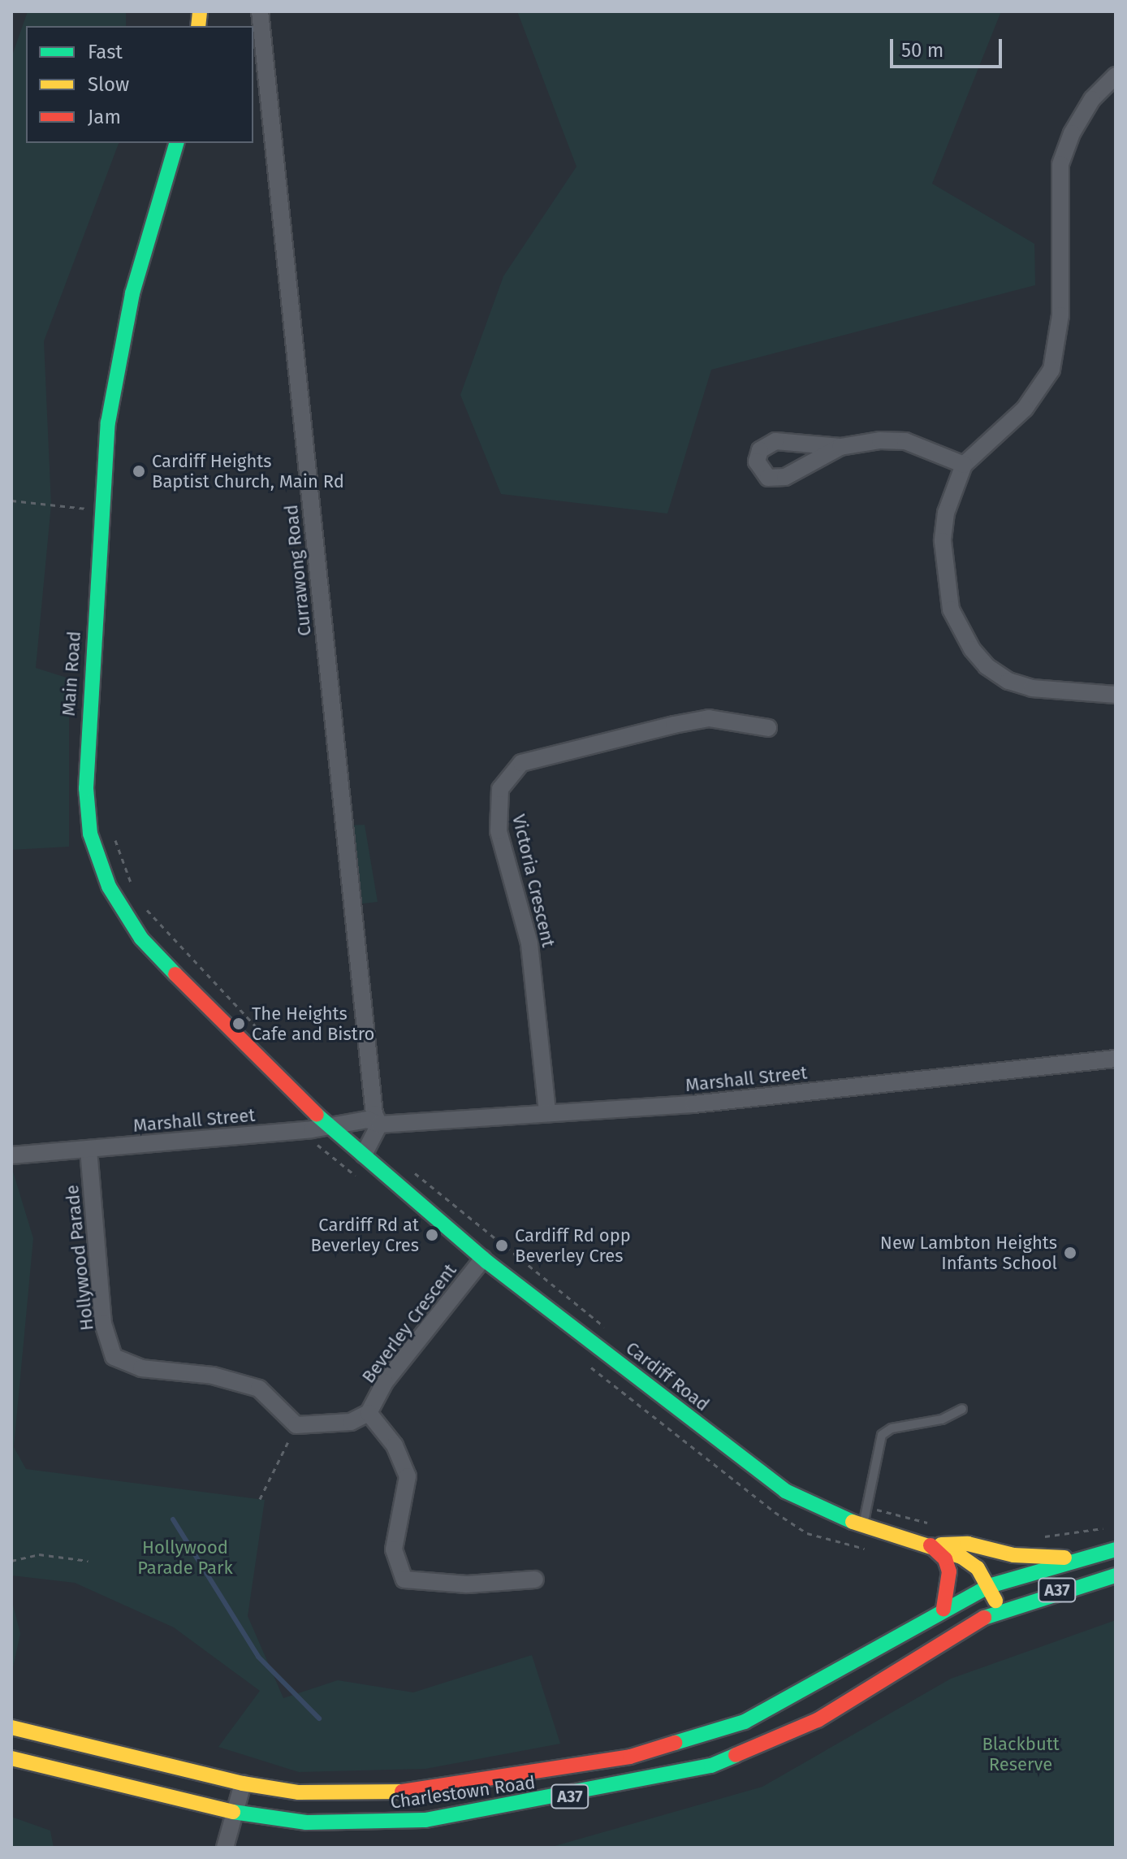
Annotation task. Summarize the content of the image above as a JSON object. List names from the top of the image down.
{
  "streets": {
    "main road": [
      "Main Road",
      "Cardiff Road",
      "A37",
      "Charlestown Road"
    ],
    "street": [
      "Currawong Road",
      "Victoria Crescent",
      "Marshall Street",
      "Hollywood Parade",
      "Beverley Crescent"
    ]
  },
  "crossings": [
    ["Currawong Road", "Marshall Street"],
    ["Main Road", "Marshall Street"],
    ["Main Road", "Cardiff Road"],
    ["Victoria Crescent", "Marshall Street"],
    ["Marshall Street", "Hollywood Parade"],
    ["Marshall Street", "Cardiff Road"],
    ["Beverley Crescent", "Cardiff Road"],
    ["Cardiff Road", "A37"],
    ["Cardiff Road", "Charlestown Road"],
    ["A37", "Charlestown Road"]
  ],
  "parks": ["Hollywood Parade Park", "Blackbutt Reserve"],
  "places": [
    "Cardiff Heights Baptist Church, Main Rd",
    "The Heights Cafe and Bistro",
    "Cardiff Rd at Beverley Cres",
    "Cardiff Rd opp Beverley Cres",
    "New Lambton Heights Infants School"
  ],
  "legend": ["Fast", "Slow", "Jam"],
  "scale_bar": "50 m"
}
